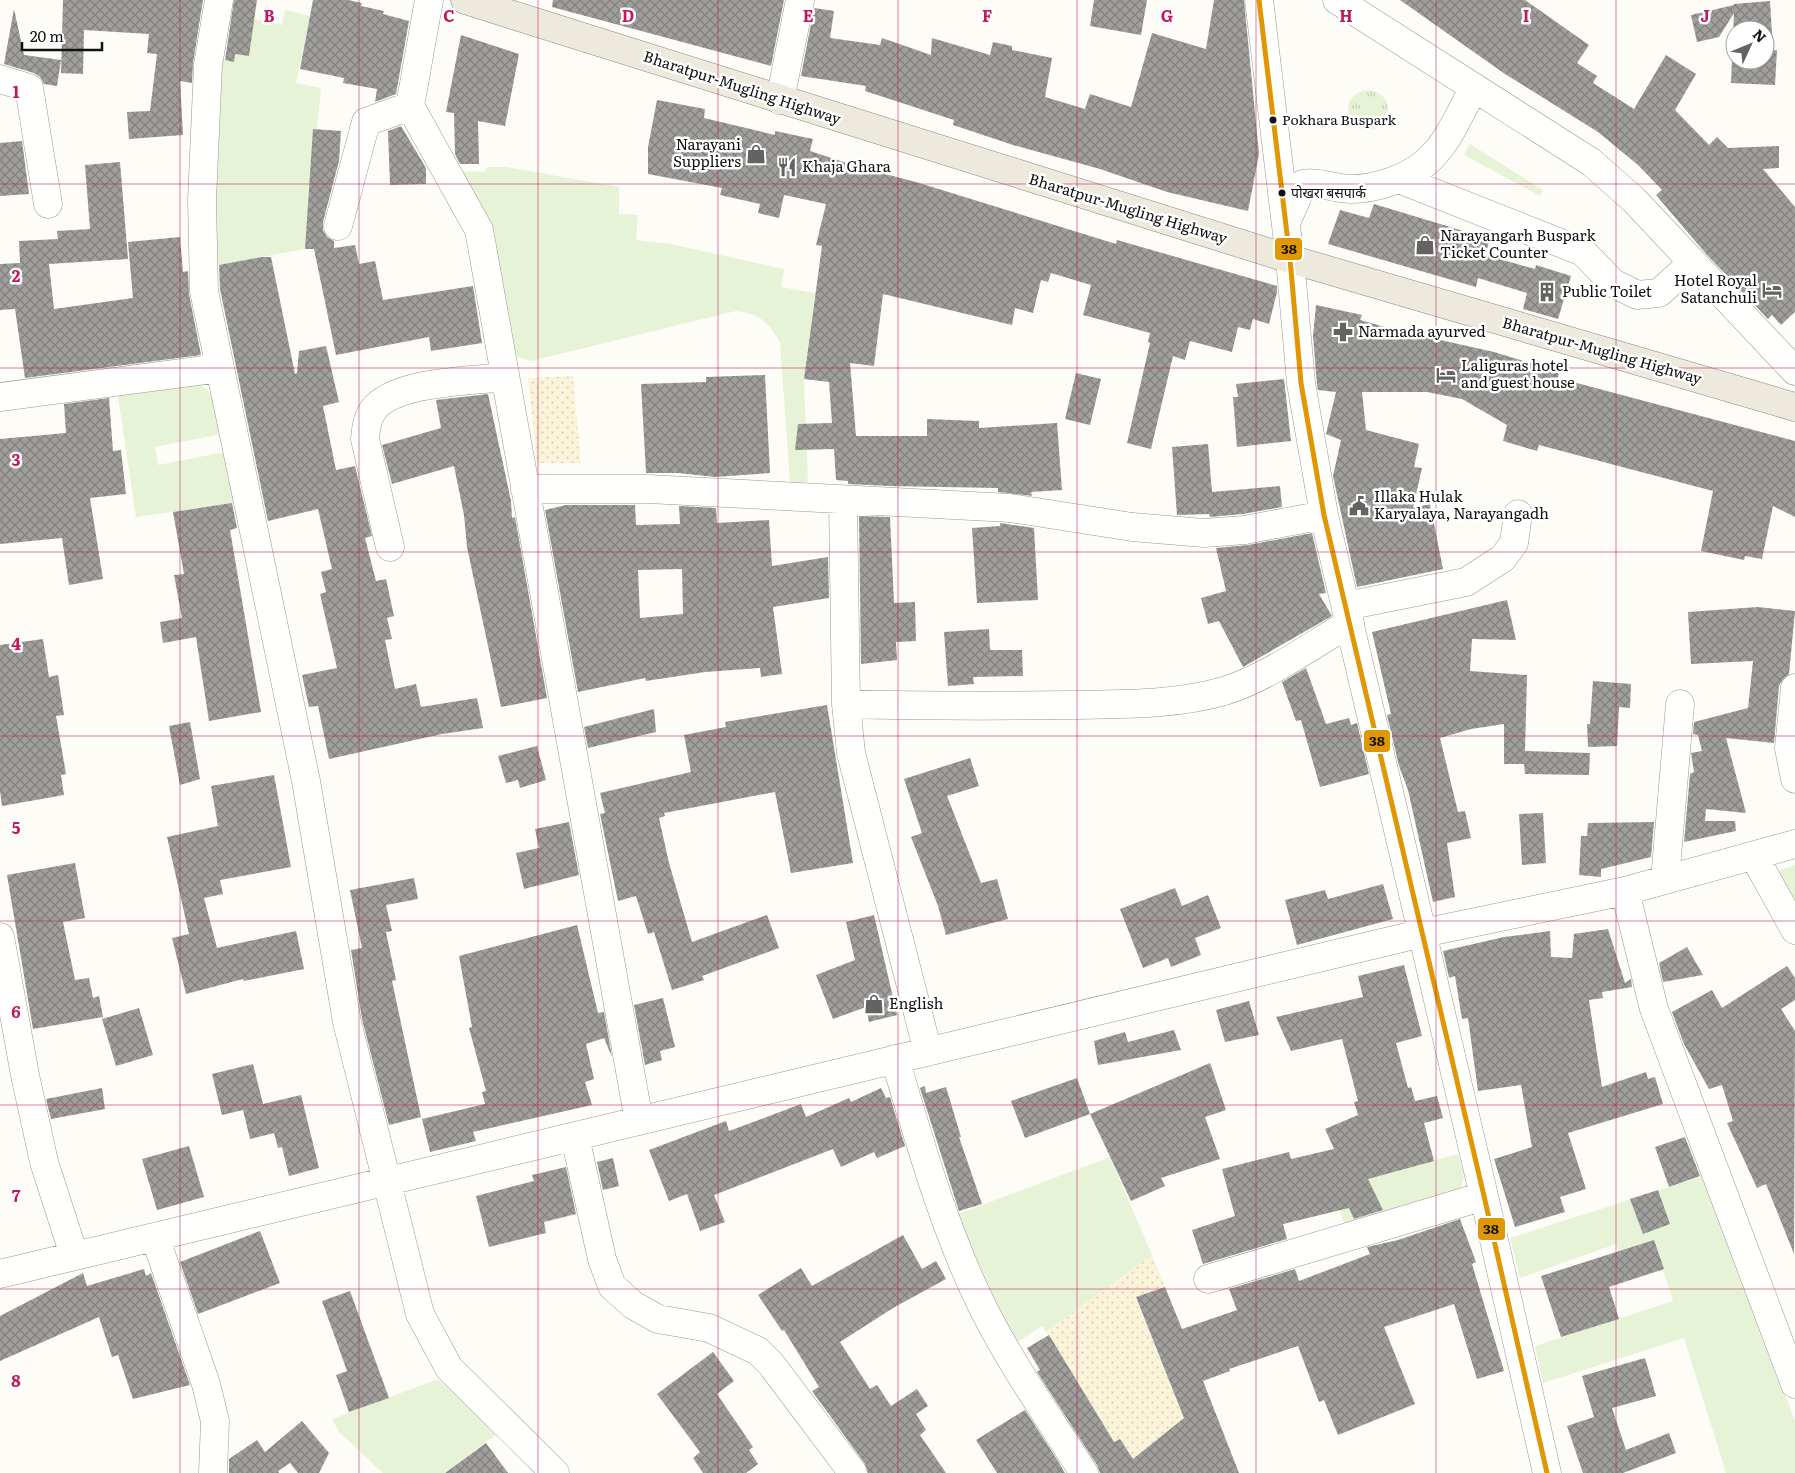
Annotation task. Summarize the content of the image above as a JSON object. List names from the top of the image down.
{
  "streets": {
    "main road": ["Bharatpur-Mugling Highway"]
  },
  "places": {
    "other": ["Pokhara Buspark", "पोखरा बसपार्क"],
    "shop": ["Narayani Suppliers", "Narayangarh Buspark Ticket Counter", "English"],
    "restaurant": ["Khaja Ghara"],
    "hotel": ["Hotel Royal Satanchuli", "Laliguras hotel and guest house"],
    "building": ["Public Toilet"],
    "pharmacy": ["Narmada ayurved"],
    "public building": ["Illaka Hulak Karyalaya, Narayangadh"]
  },
  "lines": ["transit line 38"],
  "scale_bar": "20 m",
  "north": "top right",
  "grid": {
    "columns": [
      "B",
      "C",
      "D",
      "E",
      "F",
      "G",
      "H",
      "I",
      "J"
    ],
    "rows": [
      "1",
      "2",
      "3",
      "4",
      "5",
      "6",
      "7",
      "8"
    ]
  }
}
